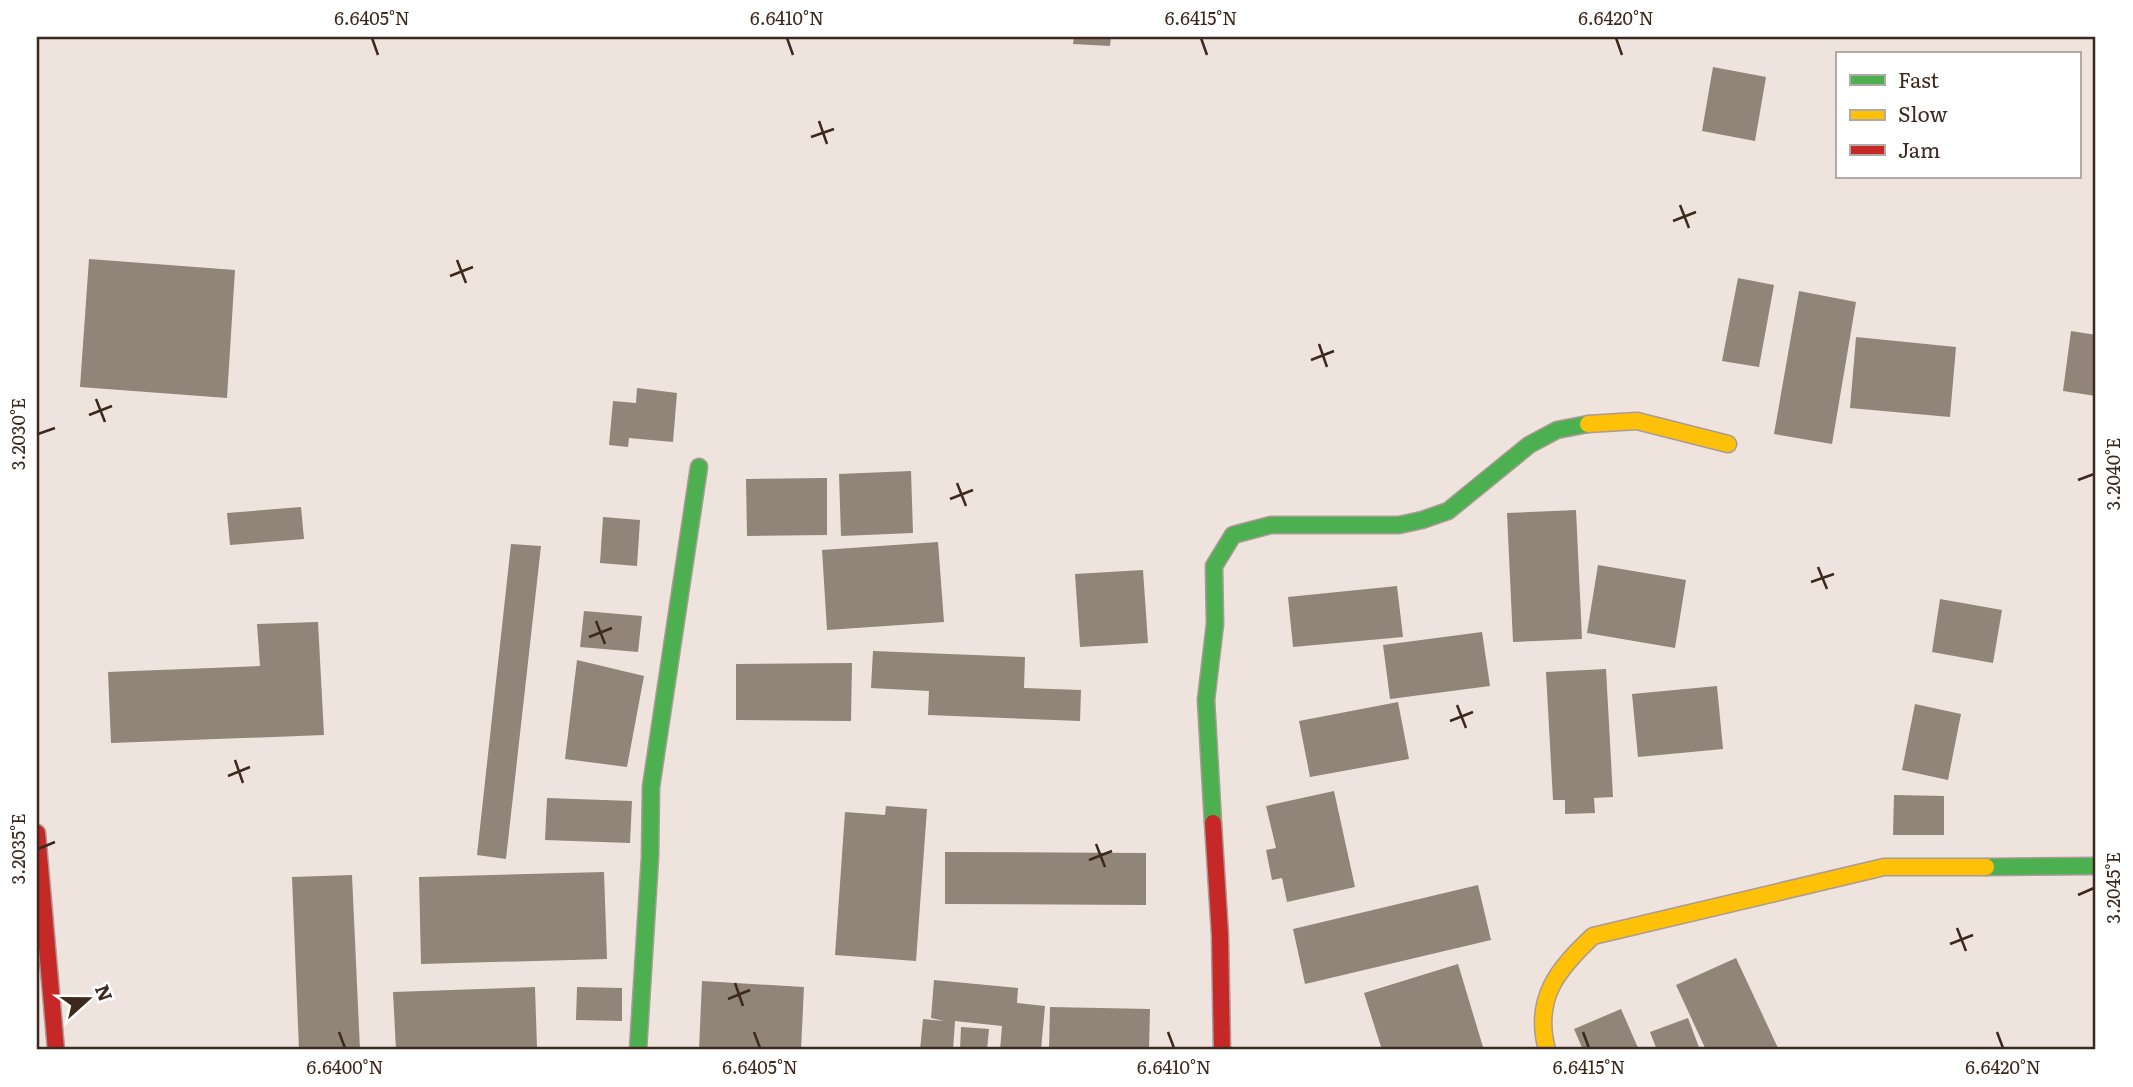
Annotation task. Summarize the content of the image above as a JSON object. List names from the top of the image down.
{
  "legend": ["Fast", "Slow", "Jam"],
  "north": "right",
  "coordinates": [
    "6.6405°N",
    "6.6410°N",
    "6.6415°N",
    "6.6420°N",
    "3.2030°E",
    "3.2040°E",
    "3.2035°E",
    "3.2045°E",
    "6.6400°N"
  ]
}
